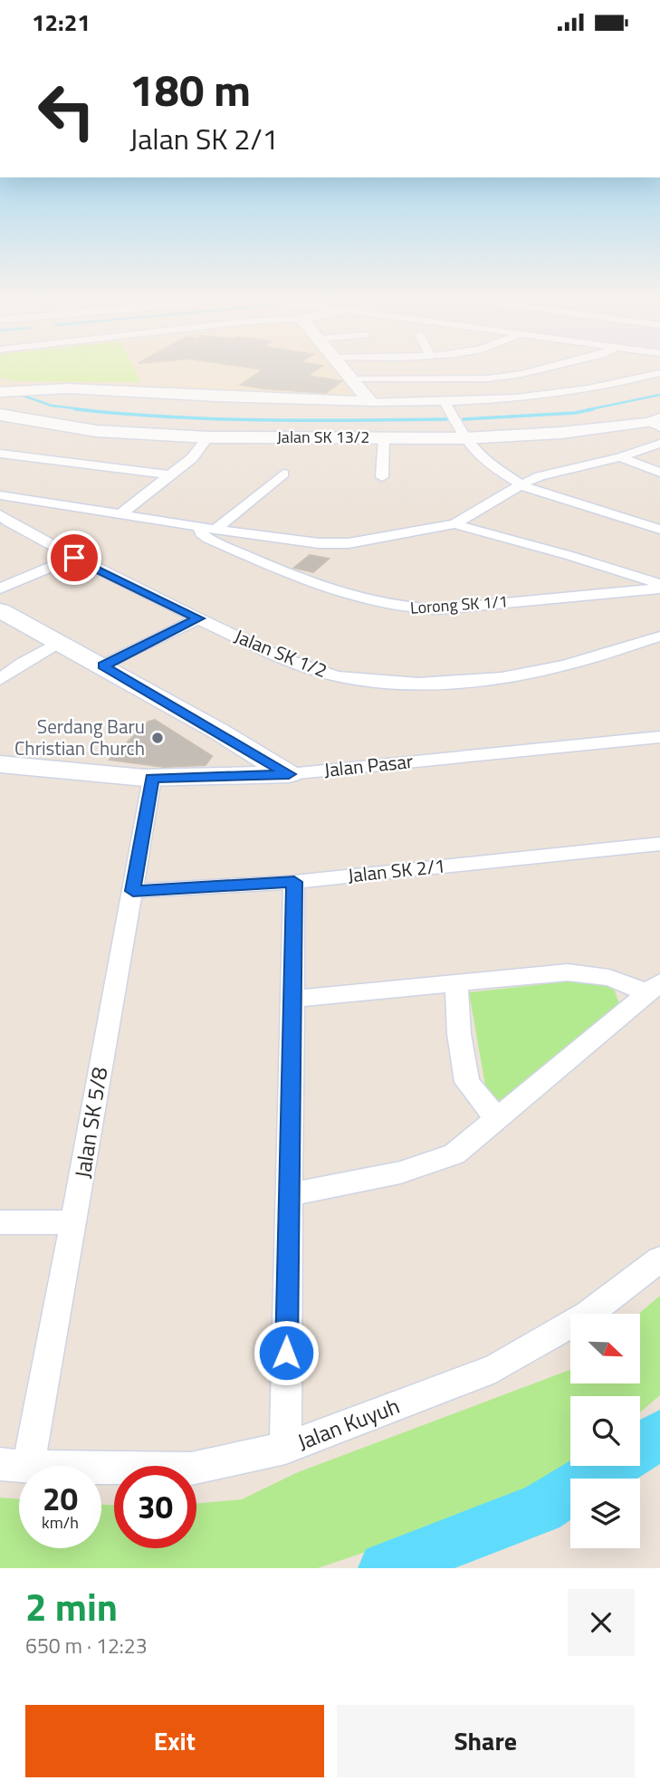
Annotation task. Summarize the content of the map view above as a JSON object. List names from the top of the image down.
{
  "streets": {
    "street": [
      "Jalan SK 13/2",
      "Lorong SK 1/1",
      "Jalan SK 1/2",
      "Jalan Pasar",
      "Jalan SK 2/1",
      "Jalan SK 5/8",
      "Jalan Kuyuh"
    ]
  },
  "crossings": [
    ["Jalan Pasar", "Jalan SK 5/8"],
    ["Jalan SK 2/1", "Jalan SK 5/8"],
    ["Jalan SK 5/8", "Jalan Kuyuh"]
  ],
  "places": ["Serdang Baru Christian Church"],
  "north": "bottom right",
  "page": {
    "status": "12:21",
    "turn": ["180 m", "Jalan SK 2/1"],
    "speed": "20 km/h",
    "limit": "30",
    "heading": ["2 min", "650 m · 12:23"],
    "buttons": ["Exit", "Share"]
  }
}
